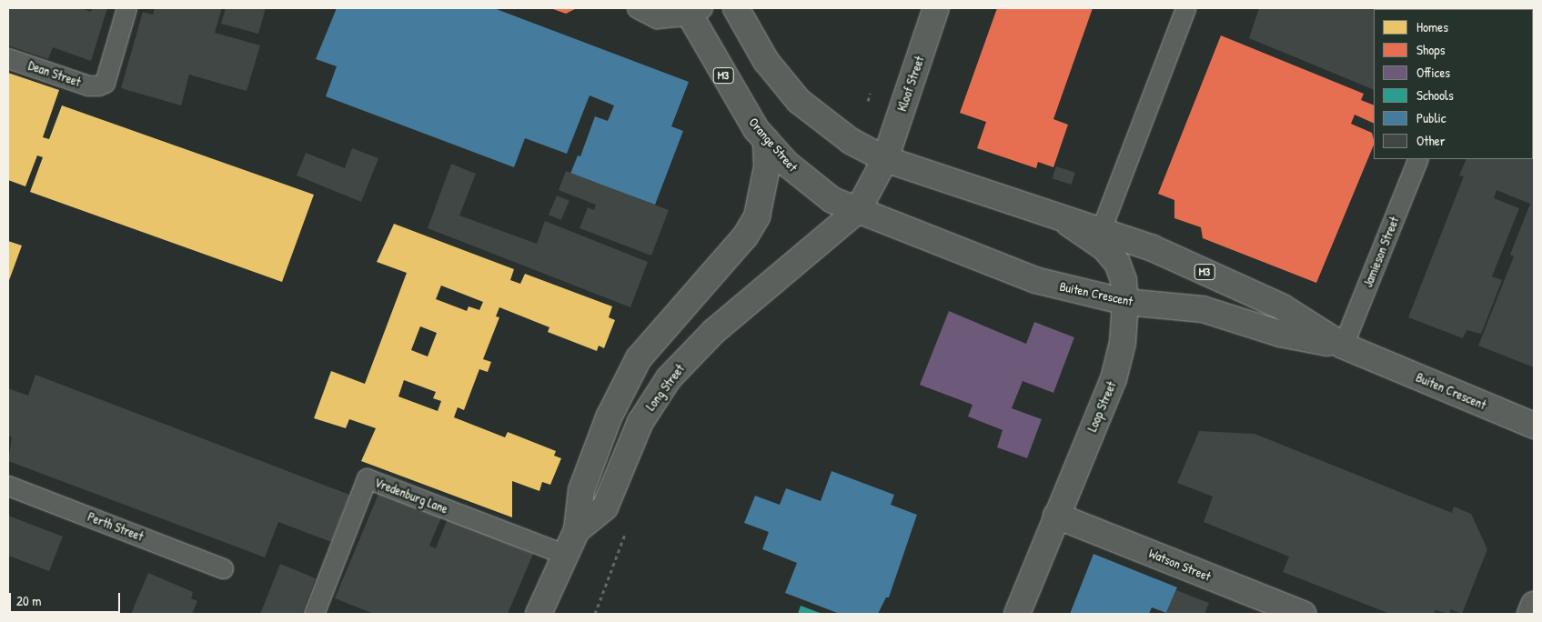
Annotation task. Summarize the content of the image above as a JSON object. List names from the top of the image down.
{
  "streets": {
    "main road": [
      "M3",
      "Kloof Street",
      "Orange Street",
      "Buiten Crescent",
      "Long Street",
      "Loop Street",
      "Watson Street"
    ],
    "lane": [
      "Dean Street",
      "Jamieson Street",
      "Vredenburg Lane",
      "Perth Street"
    ]
  },
  "crossings": [
    ["M3", "Kloof Street"],
    ["M3", "Buiten Crescent"],
    ["Kloof Street", "Orange Street"],
    ["Kloof Street", "Buiten Crescent"],
    ["Kloof Street", "Long Street"],
    ["Orange Street", "Buiten Crescent"],
    ["Orange Street", "Long Street"],
    ["Jamieson Street", "Buiten Crescent"],
    ["Buiten Crescent", "Long Street"],
    ["Buiten Crescent", "Loop Street"],
    ["Long Street", "Vredenburg Lane"],
    ["Loop Street", "Watson Street"]
  ],
  "legend": [
    "Homes",
    "Shops",
    "Offices",
    "Schools",
    "Public",
    "Other"
  ],
  "scale_bar": "20 m"
}
